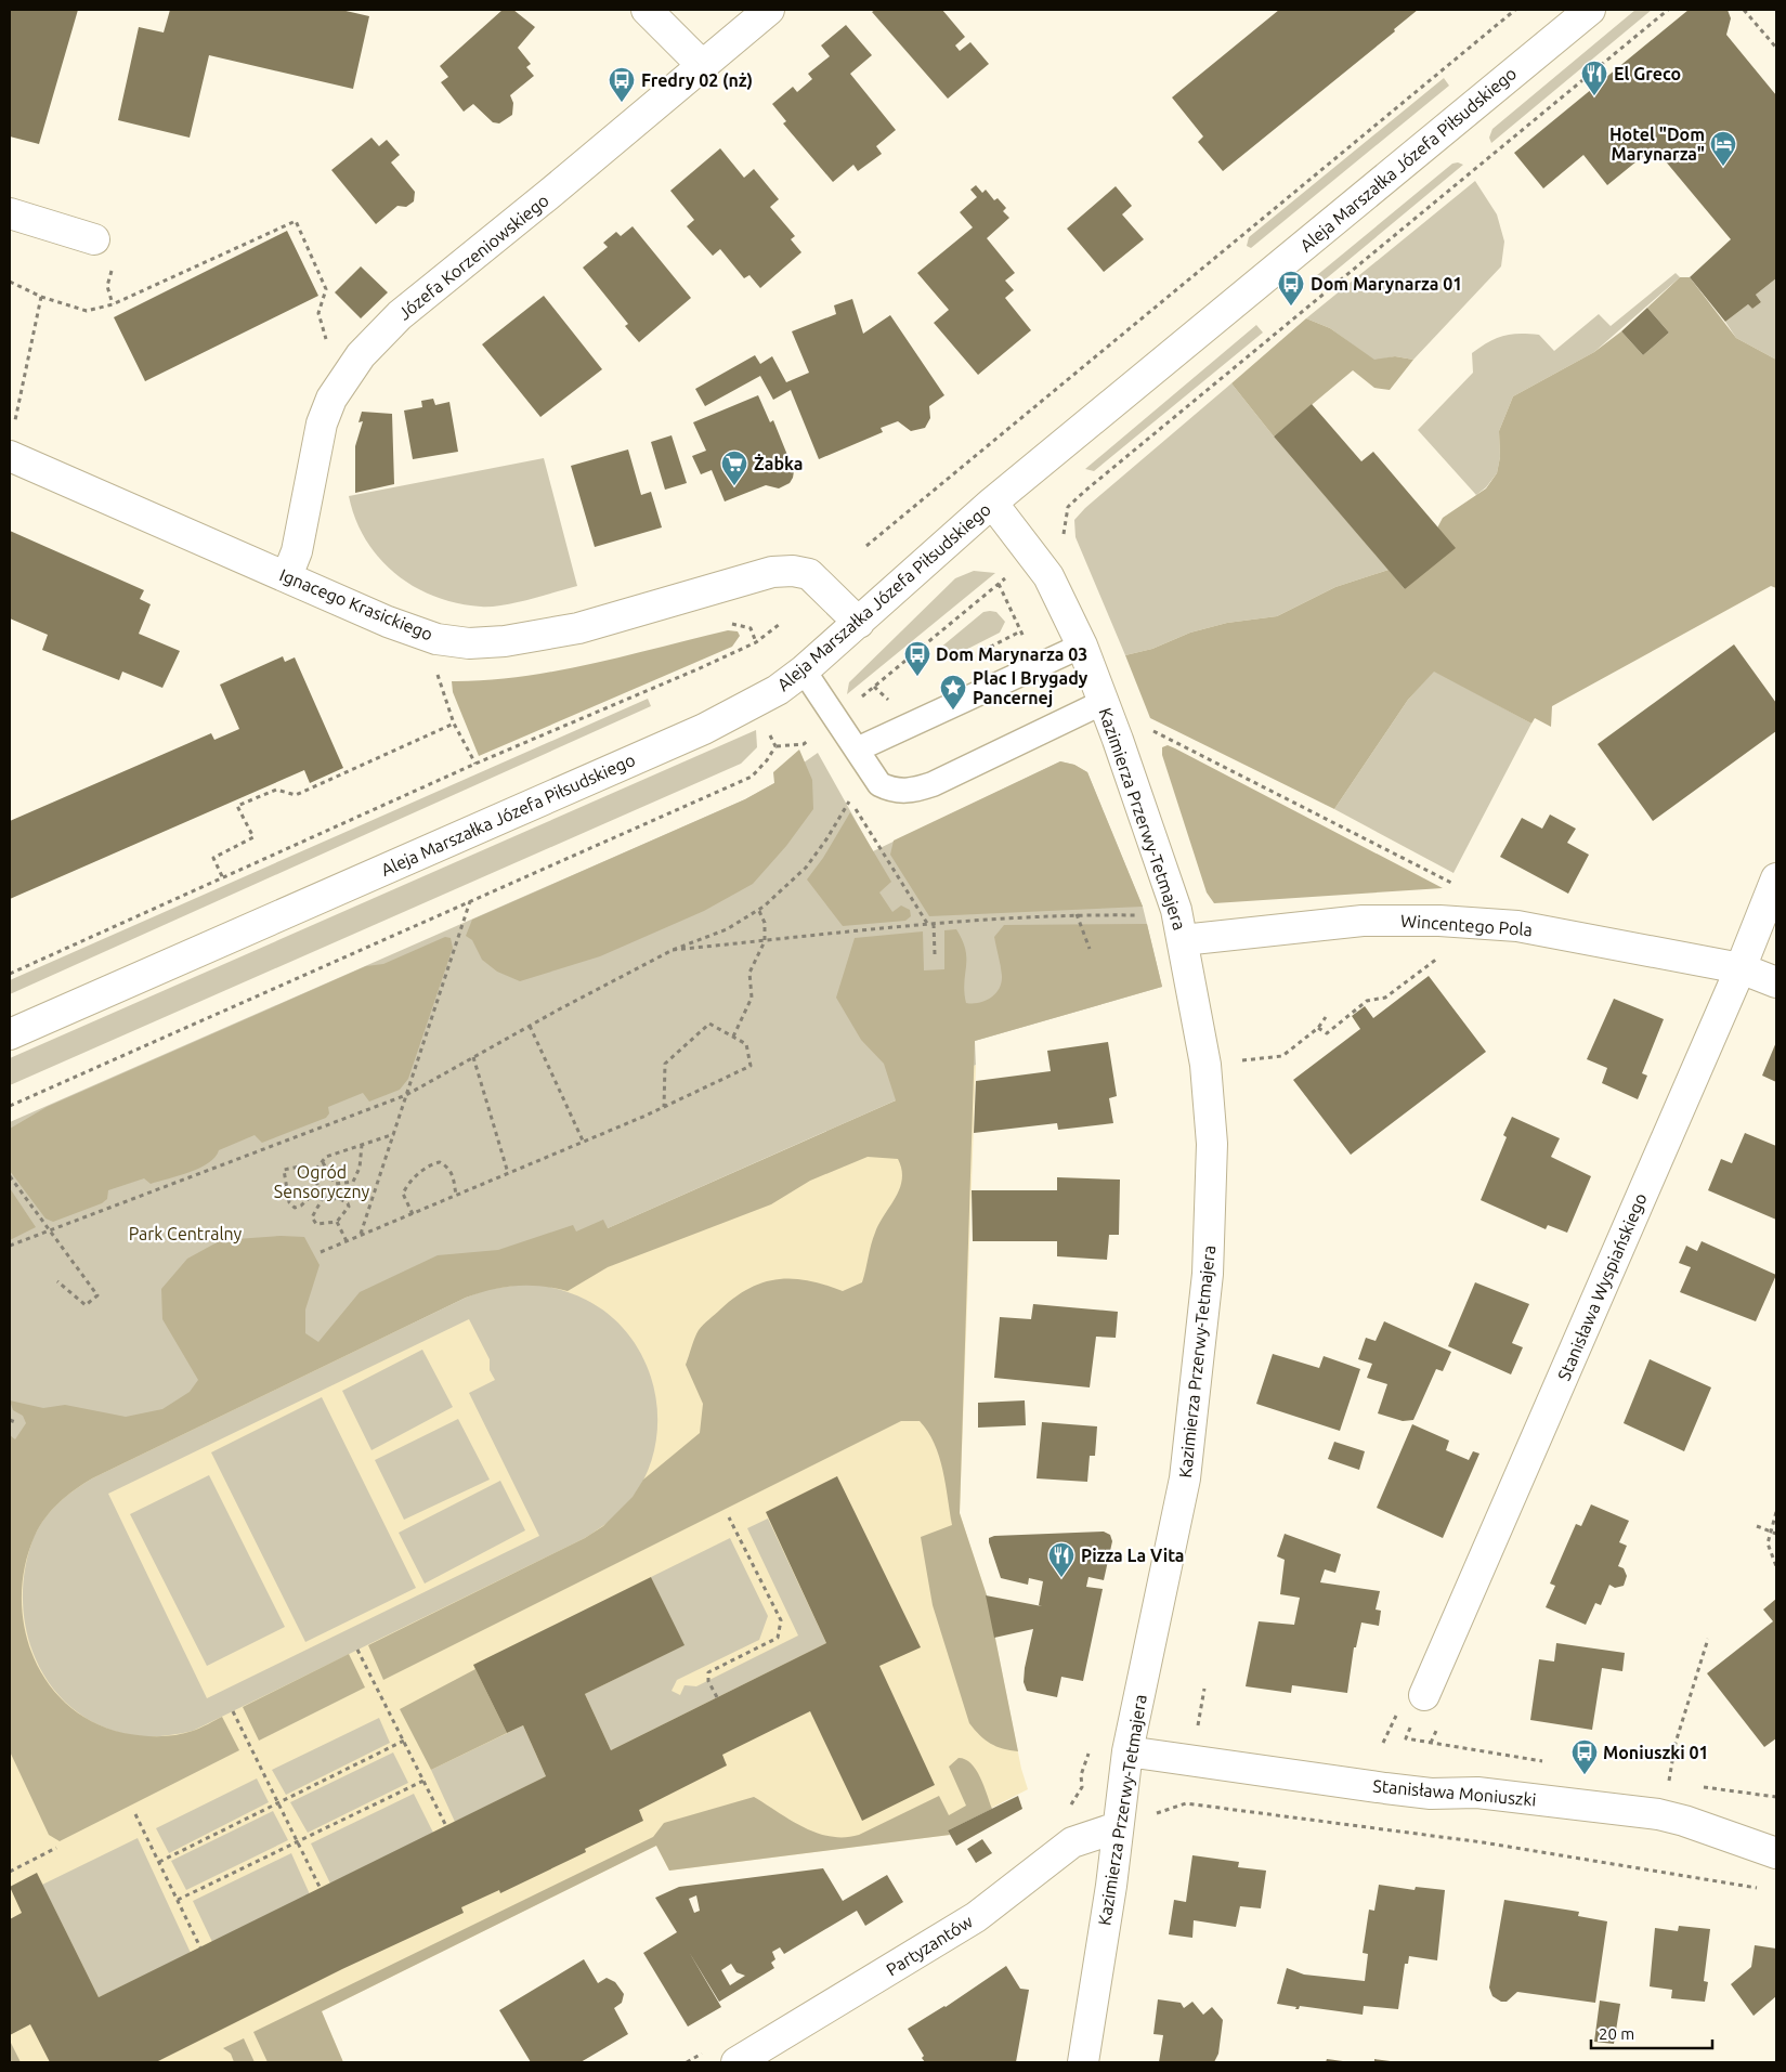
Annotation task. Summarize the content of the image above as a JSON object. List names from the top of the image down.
{
  "streets": {
    "street": [
      "Aleja Marszałka Józefa Piłsudskiego",
      "Józefa Korzeniowskiego",
      "Ignacego Krasickiego",
      "Kazimierza Przerwy-Tetmajera",
      "Wincentego Pola",
      "Stanisława Wyspiańskiego",
      "Stanisława Moniuszki",
      "Partyzantów"
    ]
  },
  "crossings": [
    ["Aleja Marszałka Józefa Piłsudskiego", "Ignacego Krasickiego"],
    ["Aleja Marszałka Józefa Piłsudskiego", "Kazimierza Przerwy-Tetmajera"],
    ["Józefa Korzeniowskiego", "Ignacego Krasickiego"],
    ["Kazimierza Przerwy-Tetmajera", "Wincentego Pola"],
    ["Kazimierza Przerwy-Tetmajera", "Stanisława Moniuszki"],
    ["Kazimierza Przerwy-Tetmajera", "Partyzantów"],
    ["Wincentego Pola", "Stanisława Wyspiańskiego"]
  ],
  "parks": ["Ogród Sensoryczny", "Park Centralny"],
  "places": {
    "restaurant": ["El Greco", "Pizza La Vita"],
    "bus stop": [
      "Fredry 02 (nż)",
      "Dom Marynarza 01",
      "Dom Marynarza 03",
      "Moniuszki 01"
    ],
    "hotel": ["Hotel \"Dom Marynarza\""],
    "supermarket": ["Żabka"],
    "place": ["Plac I Brygady Pancernej"]
  },
  "scale_bar": "20 m"
}
